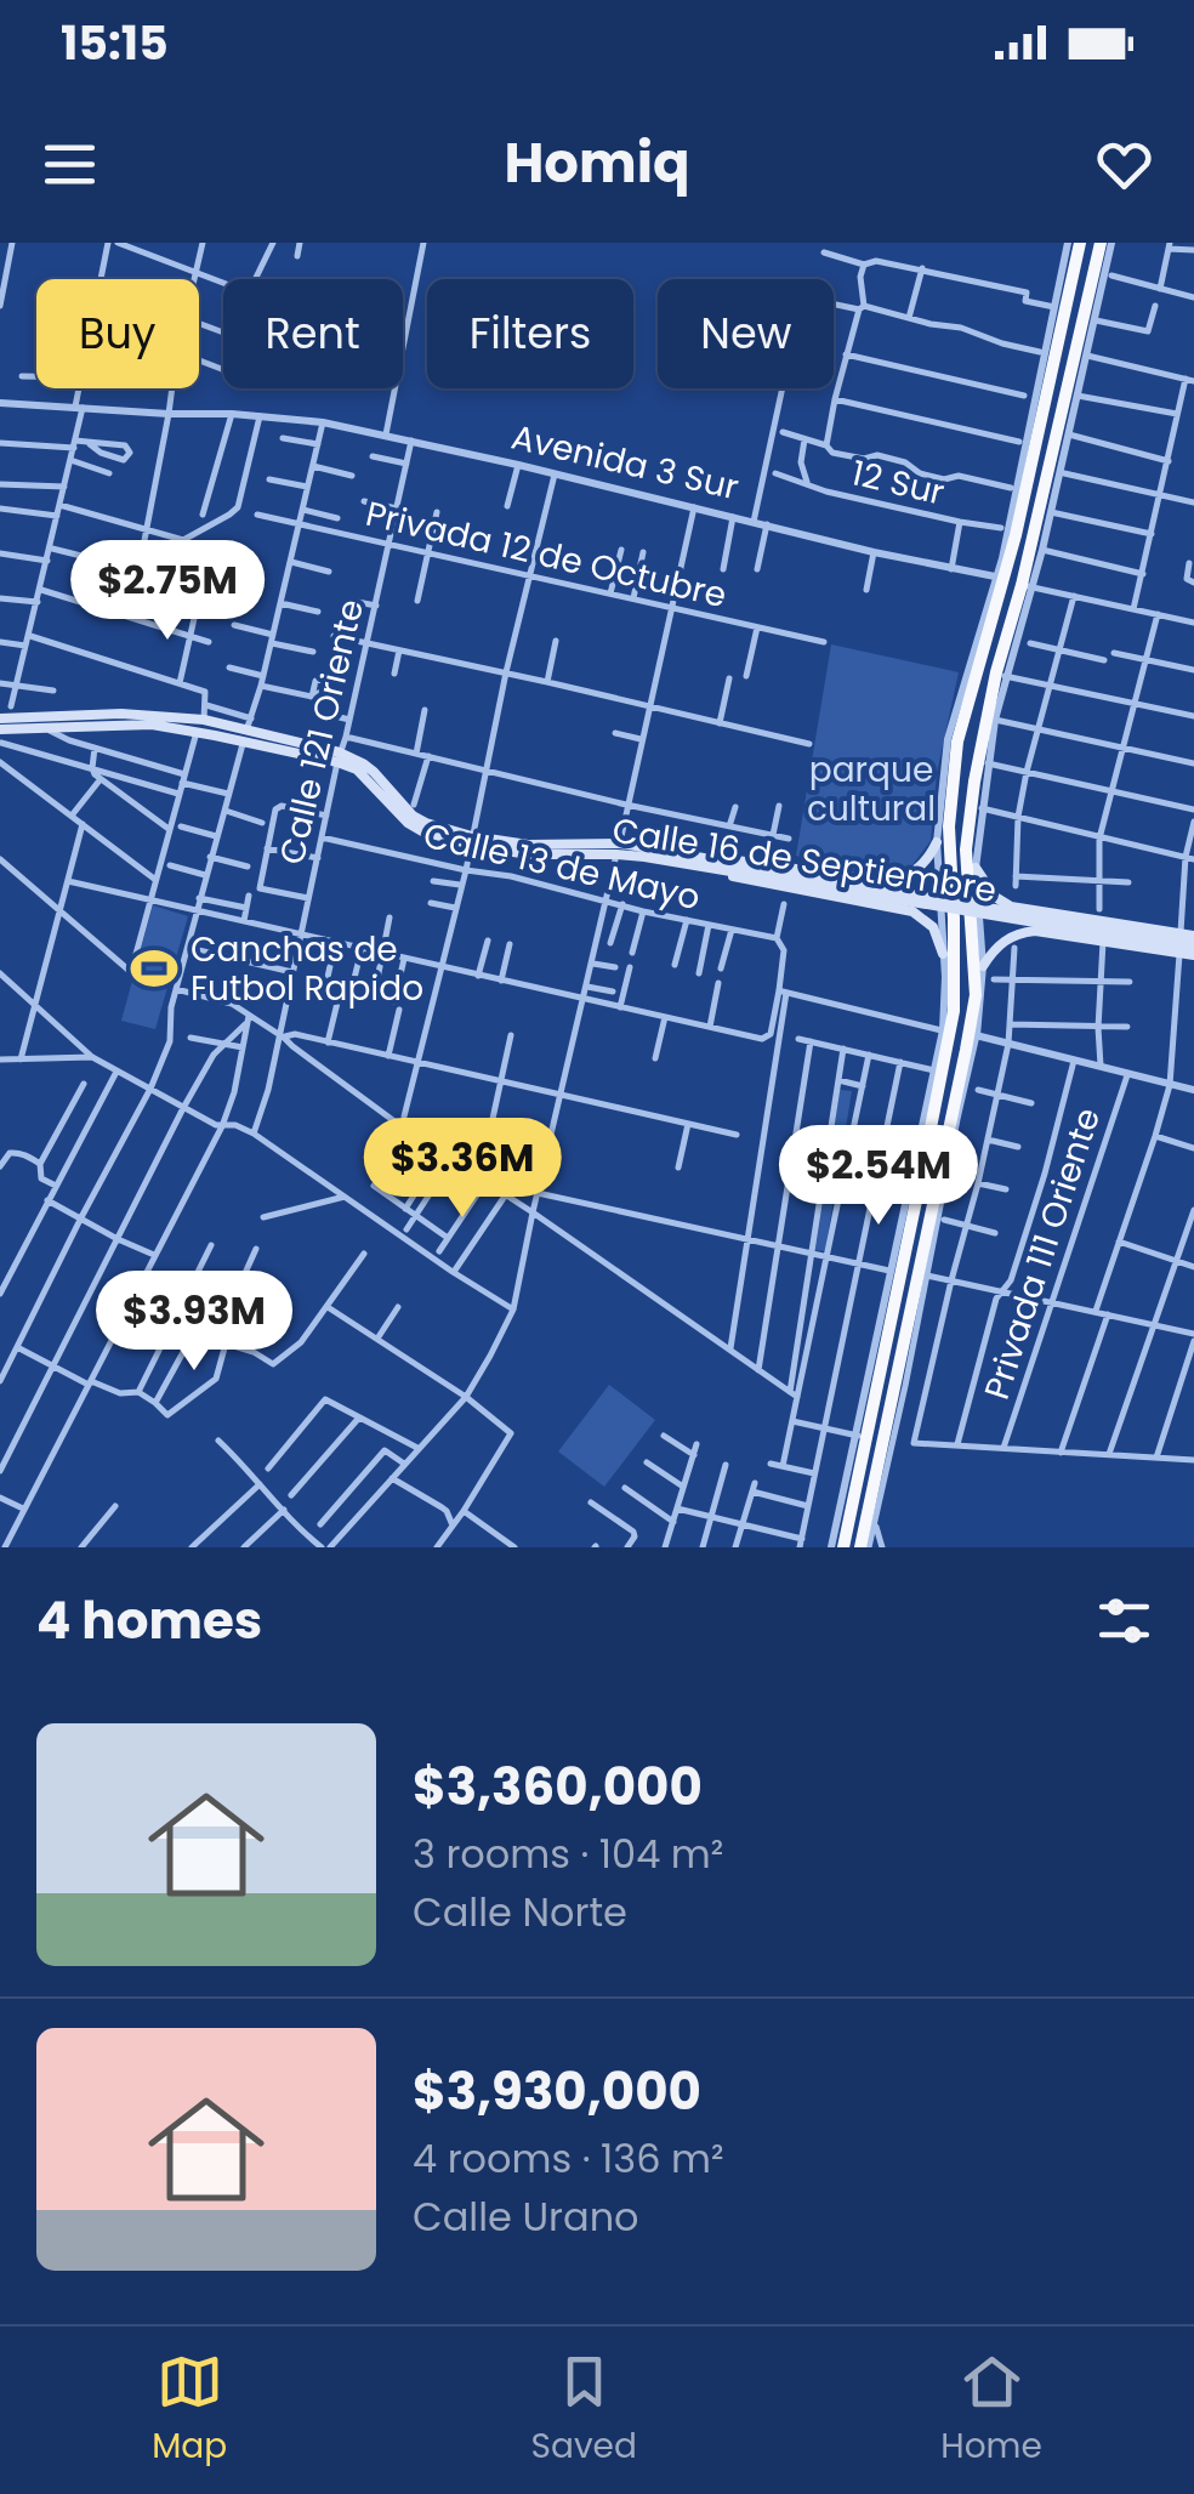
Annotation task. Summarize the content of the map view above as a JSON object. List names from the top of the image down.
{
  "streets": {
    "main road": ["Calle 16 de Septiembre"],
    "street": [
      "Avenida 3 Sur",
      "12 Sur",
      "Privada 12 de Octubre",
      "Calle 121 Oriente",
      "Calle 13 de Mayo",
      "Privada 111 Oriente"
    ]
  },
  "crossings": [
    ["Avenida 3 Sur", "Calle 121 Oriente"],
    ["Privada 12 de Octubre", "Calle 121 Oriente"],
    ["Calle 121 Oriente", "Calle 16 de Septiembre"],
    ["Calle 121 Oriente", "Calle 13 de Mayo"]
  ],
  "parks": ["parque cultural"],
  "places": {
    "sports": ["Canchas de Futbol Rapido"]
  },
  "page": {
    "status": "15:15",
    "header": "Homiq",
    "chip": [
      "Buy",
      "Rent",
      "Filters",
      "New"
    ],
    "price": [
      "$2.75M",
      "$3.36M",
      "$2.54M",
      "$3.93M"
    ],
    "heading": "4 homes",
    "list": [
      {
        "name": "$3,360,000",
        "note": "3 rooms · 104 m² · Calle Norte"
      },
      {
        "name": "$3,930,000",
        "note": "4 rooms · 136 m² · Calle Urano"
      }
    ],
    "tabs": ["Map", "Saved", "Home"]
  }
}
